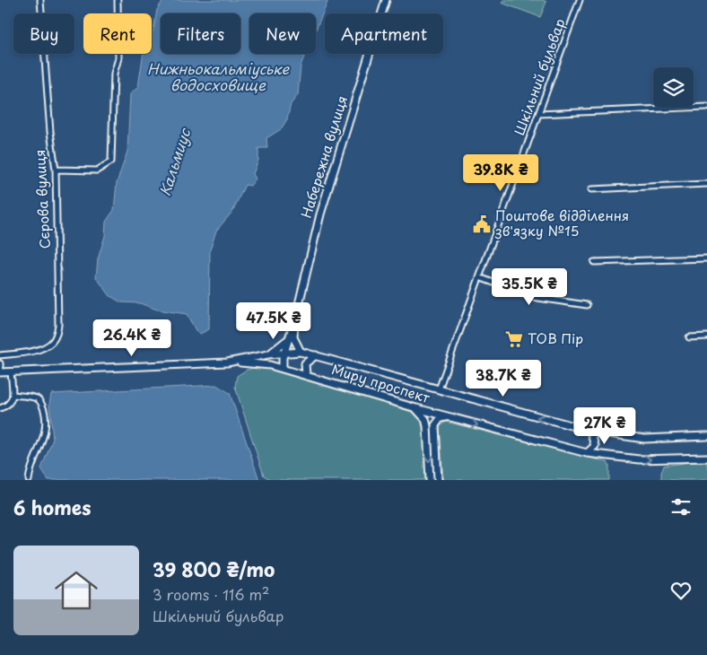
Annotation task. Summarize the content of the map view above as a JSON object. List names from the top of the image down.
{
  "streets": {
    "main road": ["Набережна вулиця", "Миру проспект"],
    "street": ["Шкільний бульвар", "Сєрова вулиця"]
  },
  "crossings": [
    ["Шкільний бульвар", "Миру проспект"]
  ],
  "water": ["Нижньокальміуське водосховище", "Кальмиус"],
  "places": {
    "public building": ["Поштове відділення зв'язку №15"],
    "supermarket": ["ТОВ Пір"]
  },
  "page": {
    "chip": [
      "Buy",
      "Rent",
      "Filters",
      "New",
      "Apartment"
    ],
    "price": [
      "39.8K ₴",
      "35.5K ₴",
      "47.5K ₴",
      "26.4K ₴",
      "38.7K ₴",
      "27K ₴"
    ],
    "heading": "6 homes",
    "list": [
      {
        "name": "39 800 ₴/mo",
        "note": "3 rooms · 116 m² · Шкільний бульвар"
      }
    ]
  }
}
